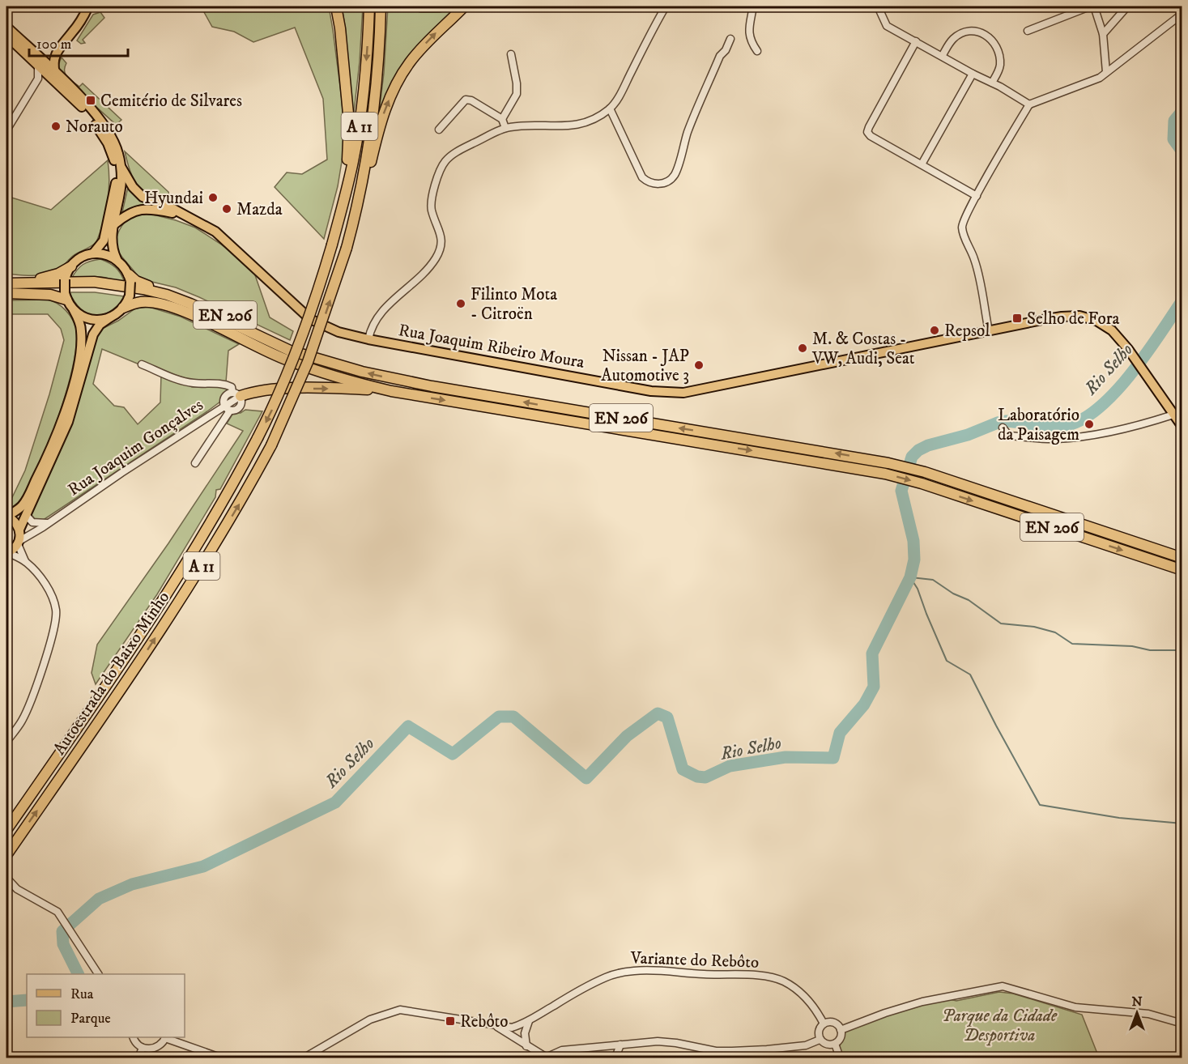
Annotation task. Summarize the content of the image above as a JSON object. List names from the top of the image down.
{
  "streets": {
    "highway": ["A 11", "EN 206", "Autoestrada do Baixo Minho"],
    "main road": ["Rua Joaquim Ribeiro Moura"],
    "street": ["Rua Joaquim Gonçalves", "Variante do Rebôto"]
  },
  "crossings": [
    ["A 11", "Autoestrada do Baixo Minho"]
  ],
  "water": ["Rio Selho"],
  "parks": ["Parque da Cidade Desportiva"],
  "places": {
    "transit": ["Cemitério de Silvares", "Selho de Fora", "Rebôto"],
    "other": [
      "Norauto",
      "Hyundai",
      "Mazda",
      "Filinto Mota - Citroën",
      "Repsol",
      "M. & Costas - VW, Audi, Seat",
      "Nissan - JAP Automotive 3",
      "Laboratório da Paisagem"
    ]
  },
  "legend": ["Rua", "Parque"],
  "scale_bar": "100 m",
  "north": "top"
}
